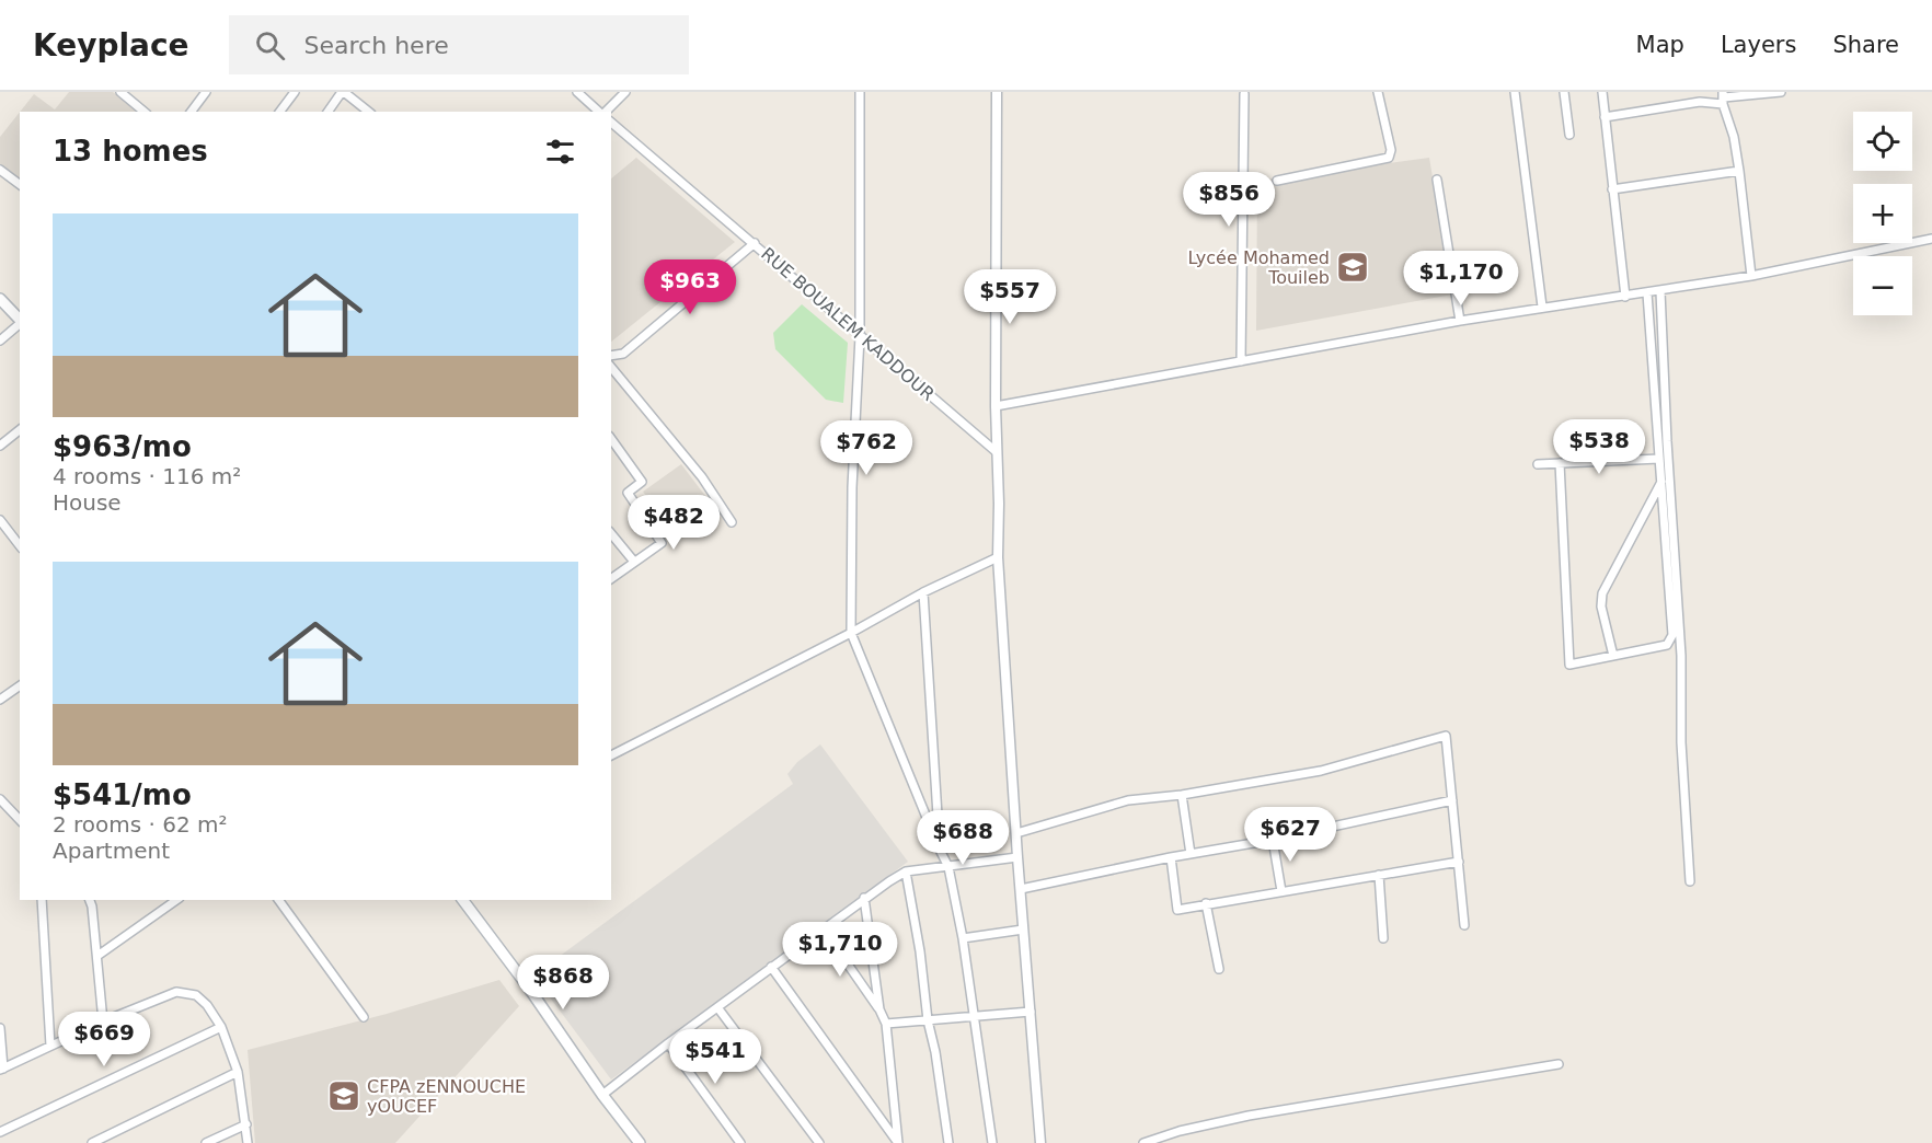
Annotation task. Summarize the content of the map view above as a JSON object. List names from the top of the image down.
{
  "streets": {
    "street": ["RUE BOUALEM KADDOUR"]
  },
  "places": {
    "school or university": ["Lycée Mohamed Touileb", "CFPA zENNOUCHE yOUCEF"]
  },
  "page": {
    "header": "Keyplace",
    "search": "Search here",
    "nav": ["Map", "Layers", "Share"],
    "map_buttons": ["+", "−"],
    "heading": "13 homes",
    "price": [
      "$856",
      "$1,170",
      "$963",
      "$557",
      "$538",
      "$762",
      "$482",
      "$627",
      "$688",
      "$1,710",
      "$868",
      "$669",
      "$541"
    ],
    "list": [
      {
        "name": "$963/mo",
        "note": "4 rooms · 116 m² · House"
      },
      {
        "name": "$541/mo",
        "note": "2 rooms · 62 m² · Apartment"
      }
    ]
  }
}
